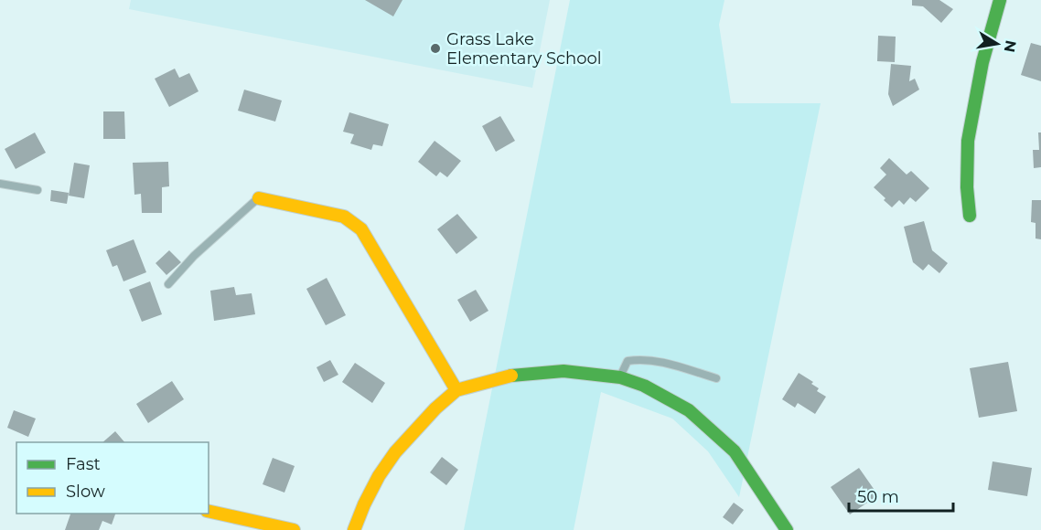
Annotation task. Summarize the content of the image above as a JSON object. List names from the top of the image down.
{
  "places": ["Grass Lake Elementary School"],
  "legend": ["Fast", "Slow"],
  "scale_bar": "50 m",
  "north": "right"
}
